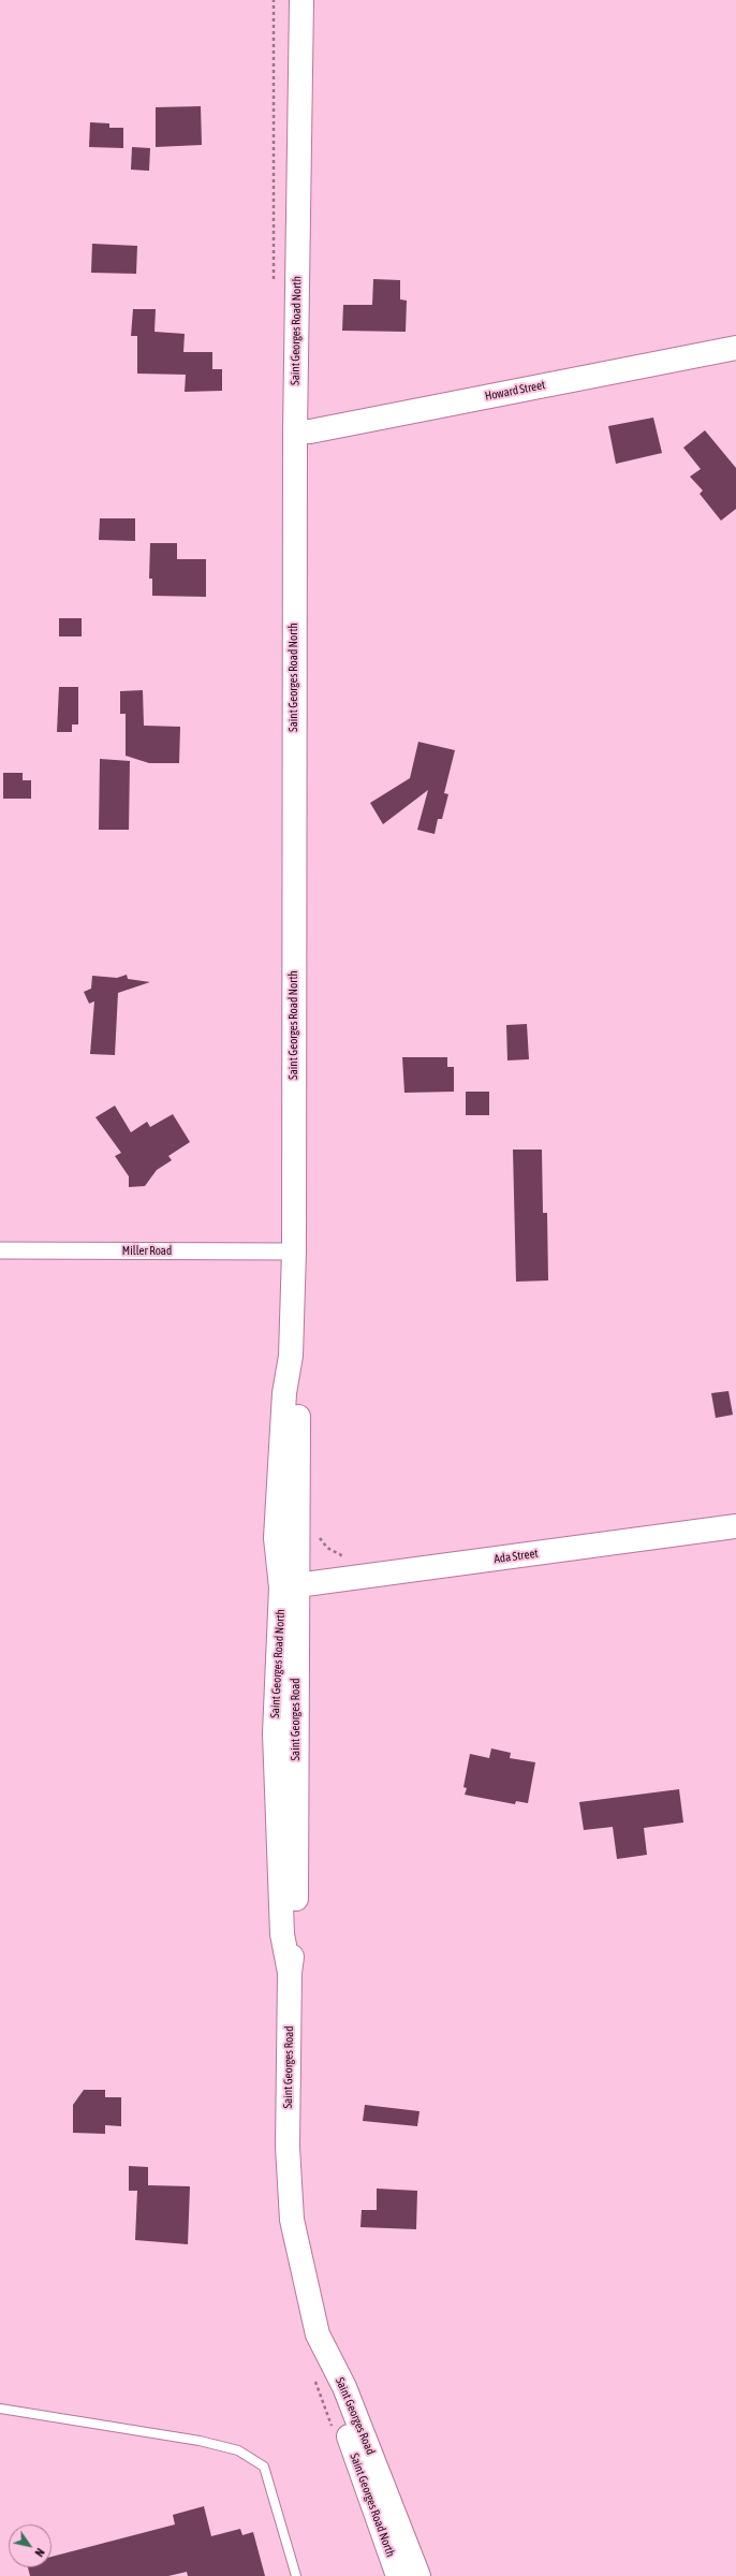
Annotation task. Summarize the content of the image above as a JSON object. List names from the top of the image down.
{
  "streets": {
    "street": [
      "Saint Georges Road North",
      "Howard Street",
      "Miller Road",
      "Ada Street",
      "Saint Georges Road"
    ]
  },
  "crossings": [
    ["Saint Georges Road North", "Howard Street"],
    ["Saint Georges Road North", "Miller Road"],
    ["Saint Georges Road North", "Ada Street"],
    ["Saint Georges Road North", "Saint Georges Road"],
    ["Ada Street", "Saint Georges Road"]
  ],
  "north": "bottom right"
}
